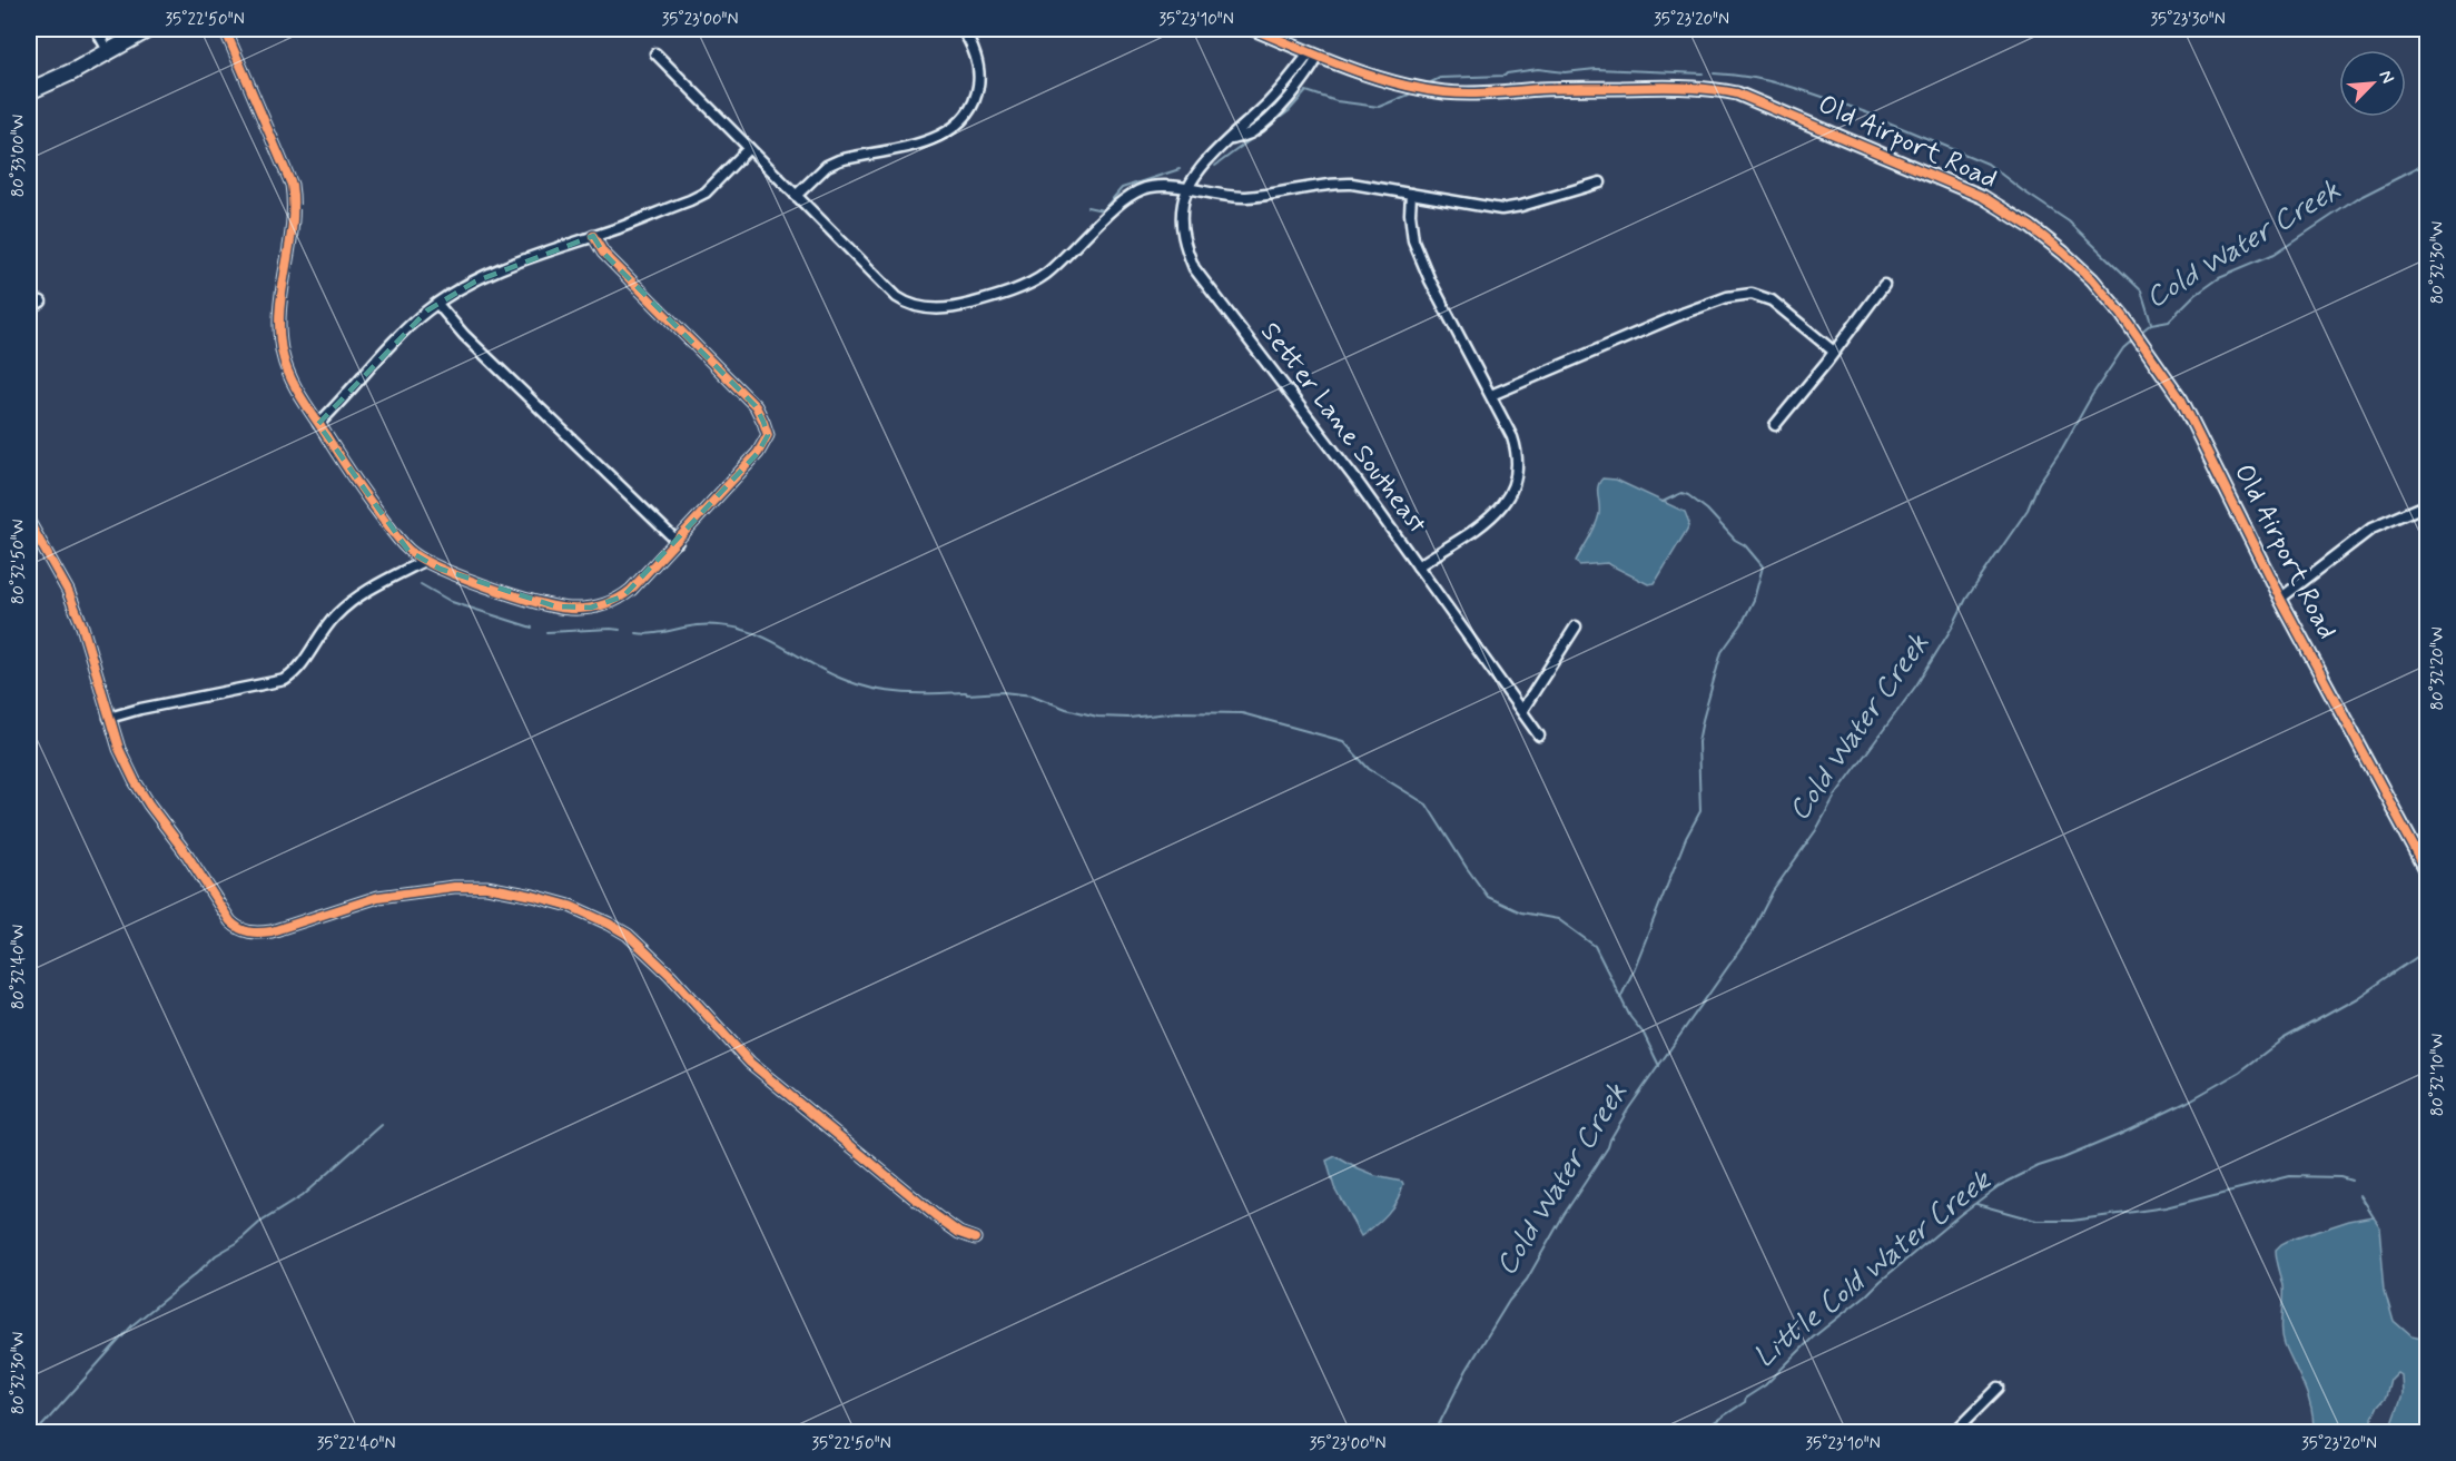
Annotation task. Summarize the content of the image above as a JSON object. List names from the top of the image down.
{
  "streets": {
    "street": ["Old Airport Road", "Setter Lane Southeast"]
  },
  "crossings": [
    ["Old Airport Road", "Setter Lane Southeast"]
  ],
  "water": ["Cold Water Creek", "Little Cold Water Creek"],
  "north": "top right",
  "coordinates": [
    "35°22'50\"N",
    "35°23'00\"N",
    "35°23'10\"N",
    "35°23'20\"N",
    "35°23'30\"N",
    "80°33'00\"W",
    "80°32'30\"W",
    "80°32'50\"W",
    "80°32'20\"W",
    "80°32'40\"W",
    "80°32'10\"W",
    "35°22'40\"N"
  ]
}
